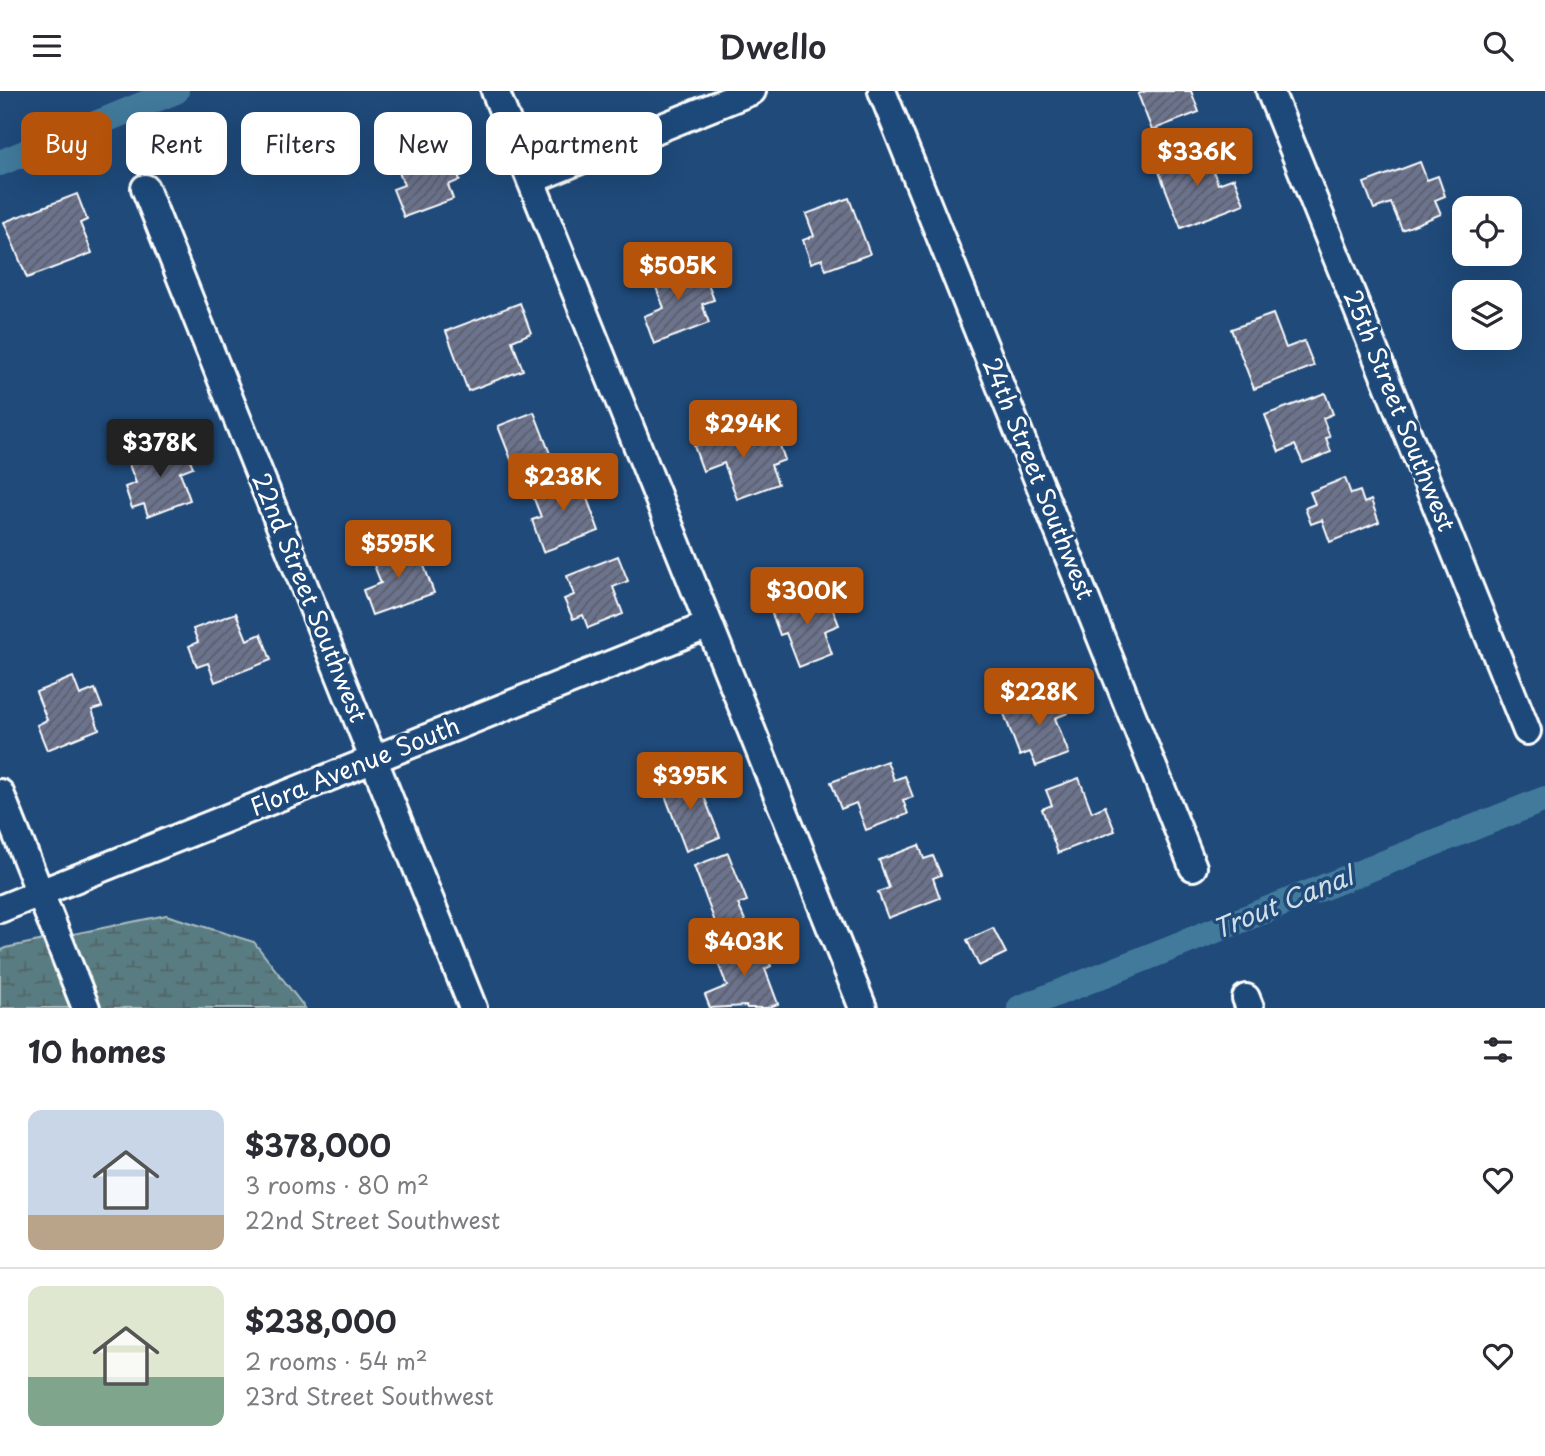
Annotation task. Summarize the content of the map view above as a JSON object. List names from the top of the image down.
{
  "streets": {
    "street": [
      "25th Street Southwest",
      "24th Street Southwest",
      "22nd Street Southwest",
      "Flora Avenue South"
    ]
  },
  "crossings": [
    ["22nd Street Southwest", "Flora Avenue South"]
  ],
  "water": ["Trout Canal"],
  "page": {
    "header": "Dwello",
    "chip": [
      "Buy",
      "Rent",
      "Filters",
      "New",
      "Apartment"
    ],
    "price": [
      "$336K",
      "$505K",
      "$294K",
      "$378K",
      "$238K",
      "$595K",
      "$300K",
      "$228K",
      "$395K",
      "$403K"
    ],
    "heading": "10 homes",
    "list": [
      {
        "name": "$378,000",
        "note": "3 rooms · 80 m² · 22nd Street Southwest"
      },
      {
        "name": "$238,000",
        "note": "2 rooms · 54 m² · 23rd Street Southwest"
      }
    ]
  }
}
